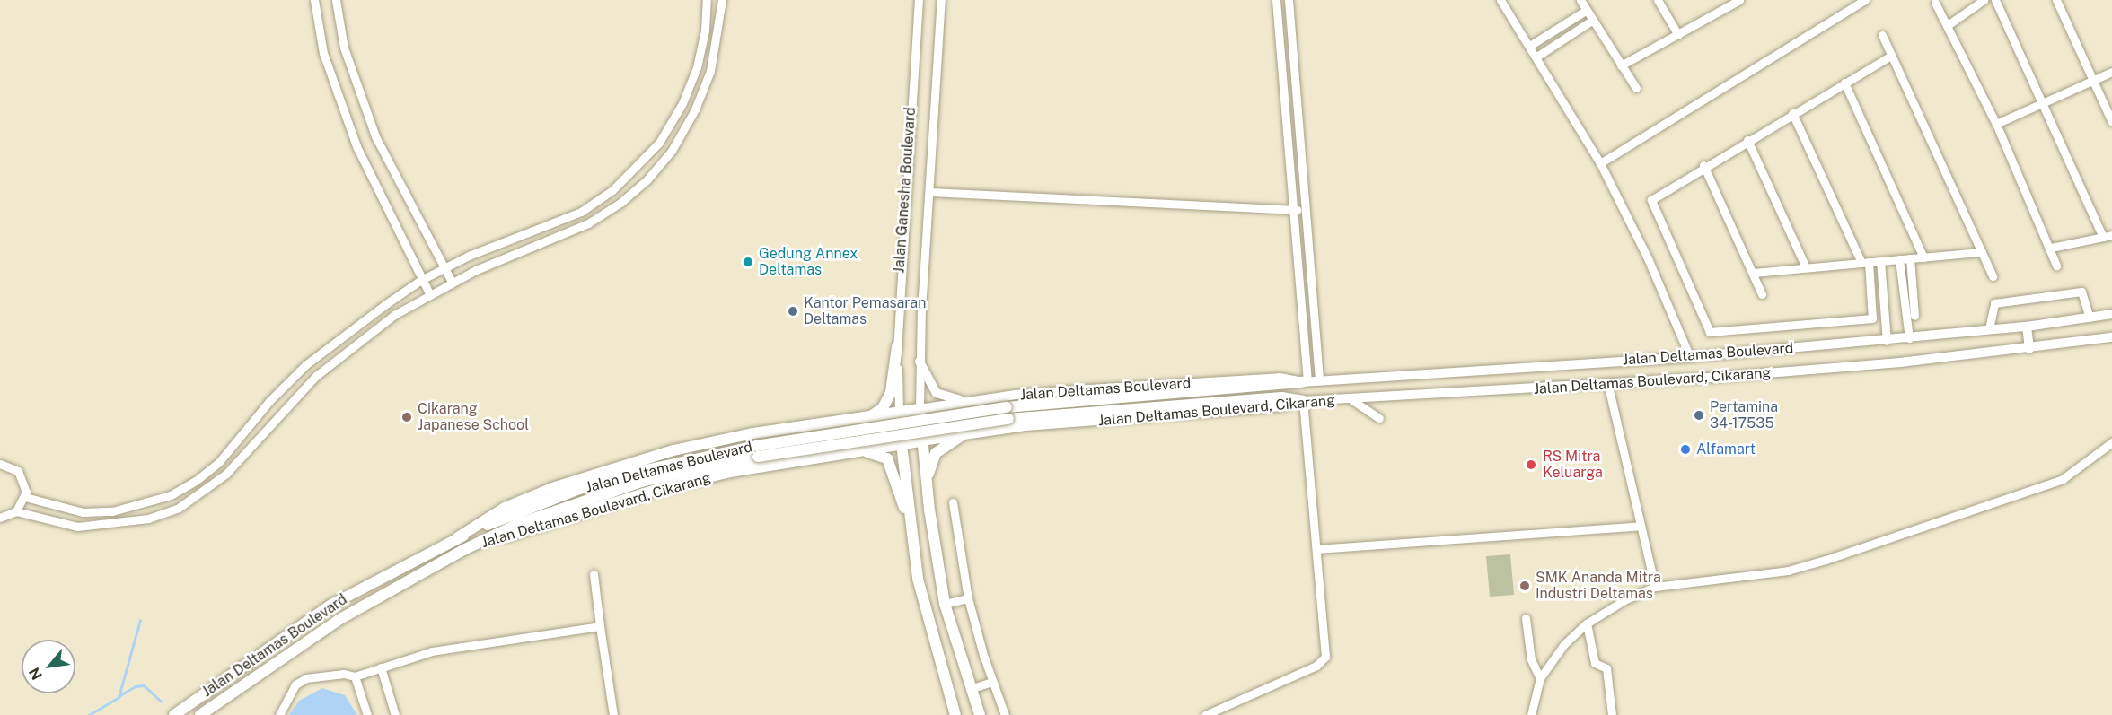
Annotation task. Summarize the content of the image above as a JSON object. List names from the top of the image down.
{
  "streets": {
    "main road": ["Jalan Deltamas Boulevard", "Jalan Deltamas Boulevard, Cikarang"],
    "street": ["Jalan Ganesha Boulevard"]
  },
  "crossings": [
    ["Jalan Ganesha Boulevard", "Jalan Deltamas Boulevard"],
    ["Jalan Ganesha Boulevard", "Jalan Deltamas Boulevard, Cikarang"],
    ["Jalan Deltamas Boulevard", "Jalan Deltamas Boulevard, Cikarang"]
  ],
  "places": [
    "Gedung Annex Deltamas",
    "Kantor Pemasaran Deltamas",
    "Pertamina 34-17535",
    "Cikarang Japanese School",
    "Alfamart",
    "RS Mitra Keluarga",
    "SMK Ananda Mitra Industri Deltamas"
  ],
  "north": "bottom left"
}
